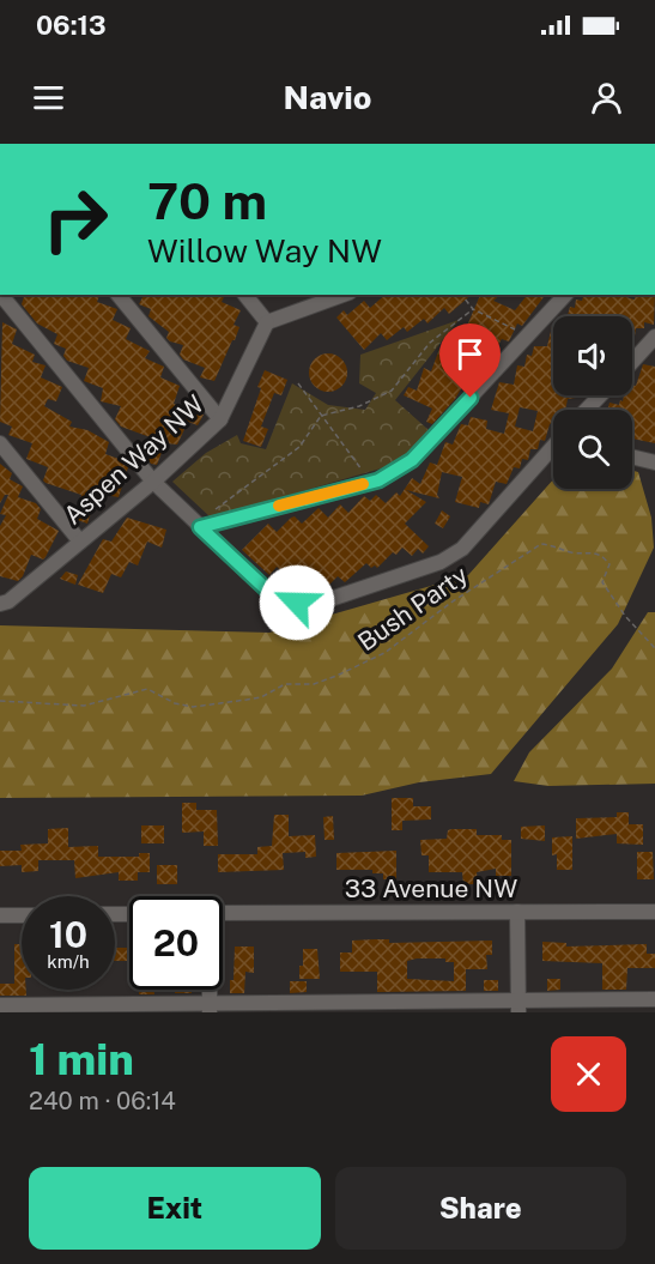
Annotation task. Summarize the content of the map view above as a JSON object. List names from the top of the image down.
{
  "streets": {
    "street": ["Aspen Way NW", "33 Avenue NW"],
    "path": ["Bush Party"]
  },
  "page": {
    "status": "06:13",
    "header": "Navio",
    "turn": ["70 m", "Willow Way NW"],
    "speed": "10 km/h",
    "limit": "20",
    "heading": ["1 min", "240 m · 06:14"],
    "buttons": ["Exit", "Share"]
  }
}
